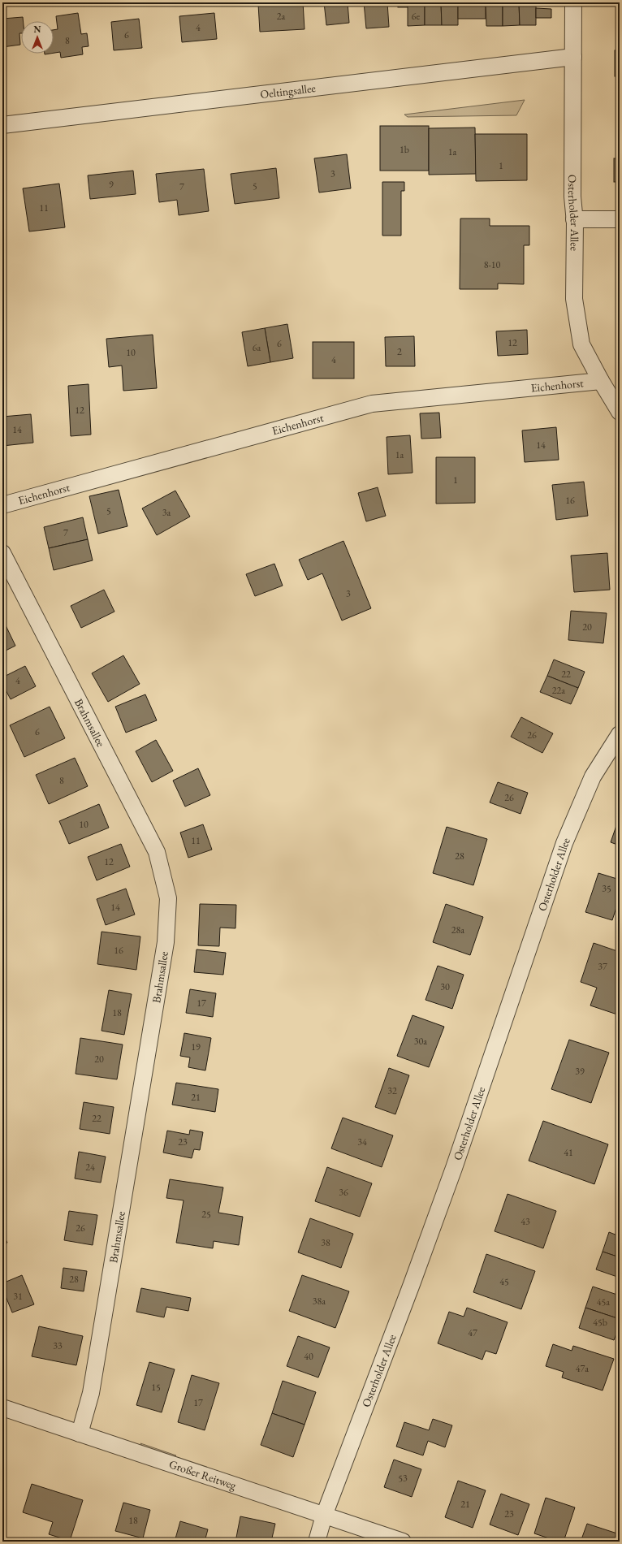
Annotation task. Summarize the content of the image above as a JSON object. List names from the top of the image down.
{
  "streets": {
    "street": [
      "Oeltingsallee",
      "Osterholder Allee",
      "Eichenhorst",
      "Brahmsallee",
      "Großer Reitweg"
    ]
  },
  "crossings": [
    ["Oeltingsallee", "Osterholder Allee"],
    ["Osterholder Allee", "Eichenhorst"],
    ["Osterholder Allee", "Großer Reitweg"],
    ["Brahmsallee", "Großer Reitweg"]
  ],
  "house_numbers": [
    "2a",
    "6e",
    "4",
    "6",
    "8",
    "1b",
    "1a",
    "1",
    "3",
    "9",
    "5",
    "7",
    "11",
    "8-10",
    "12",
    "6",
    "6a",
    "2",
    "10",
    "4",
    "12",
    "14",
    "14",
    "1a",
    "1",
    "16",
    "5",
    "3a",
    "7",
    "3",
    "20",
    "22",
    "4",
    "22a",
    "6",
    "26",
    "8",
    "26",
    "10",
    "11",
    "28",
    "12",
    "35",
    "14",
    "28a",
    "16",
    "37",
    "30",
    "17",
    "18",
    "30a",
    "19",
    "20",
    "39",
    "32",
    "21",
    "22",
    "23",
    "34",
    "41",
    "24",
    "36",
    "25",
    "43",
    "26",
    "38",
    "28",
    "45",
    "31",
    "38a",
    "45a",
    "45b",
    "47",
    "33",
    "40",
    "47a",
    "15",
    "17",
    "53",
    "21",
    "23",
    "18"
  ],
  "north": "top"
}
